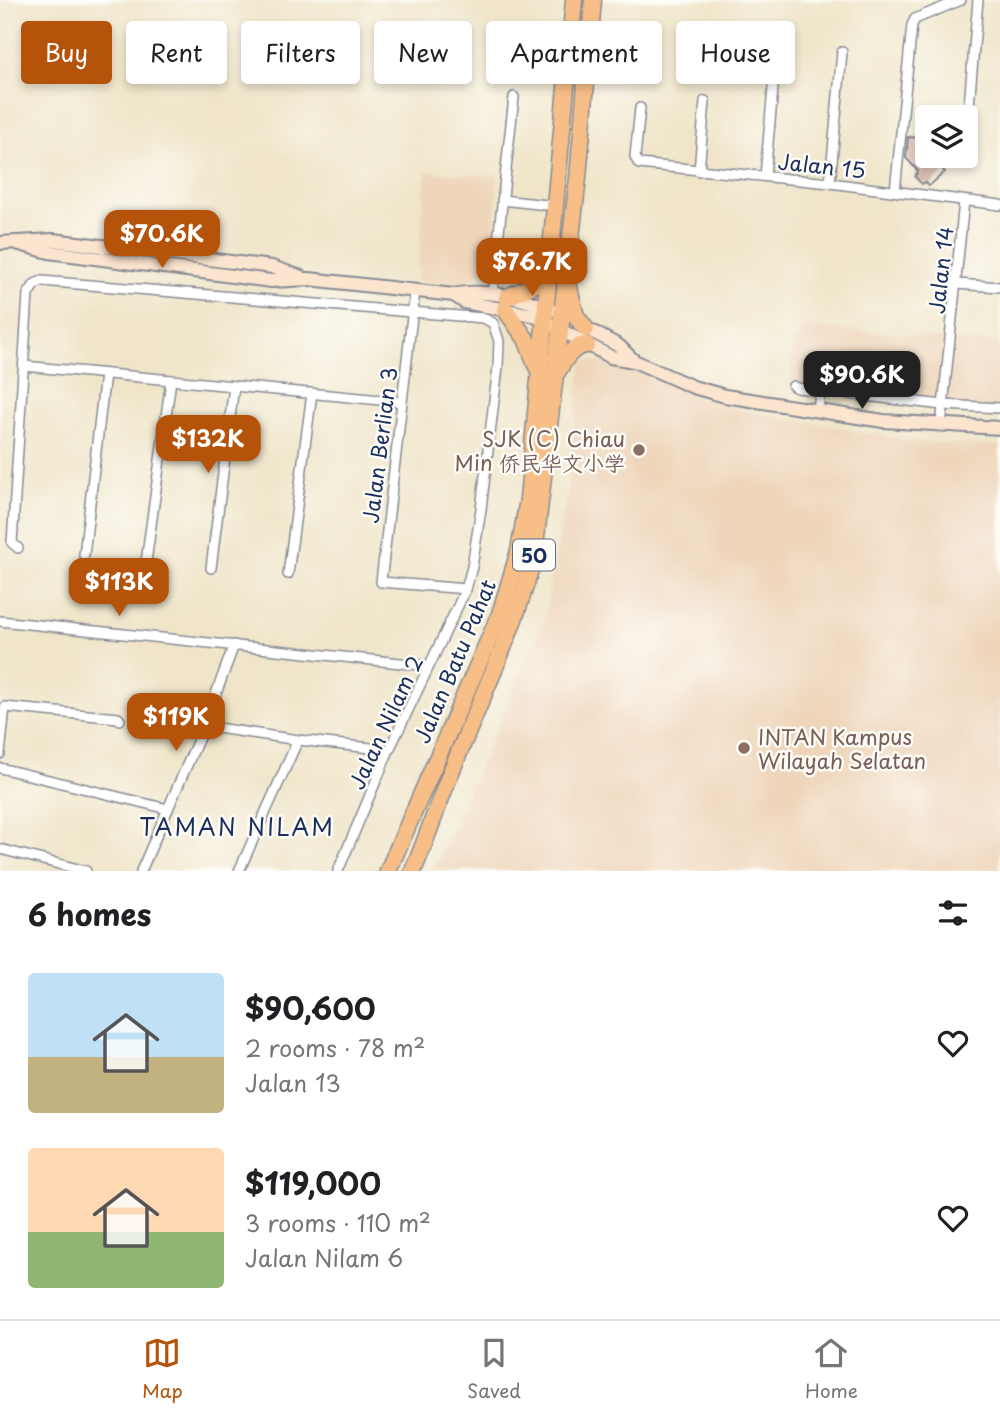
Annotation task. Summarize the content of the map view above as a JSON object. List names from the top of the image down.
{
  "streets": {
    "highway": ["50", "Jalan Batu Pahat"],
    "street": [
      "Jalan 15",
      "Jalan 14",
      "Jalan Berlian 3",
      "Jalan Nilam 2"
    ]
  },
  "crossings": [
    ["Jalan 15", "Jalan 14"],
    ["Jalan Berlian 3", "Jalan Nilam 2"]
  ],
  "districts": ["TAMAN NILAM"],
  "places": ["SJK (C) Chiau Min 侨民华文小学", "INTAN Kampus Wilayah Selatan"],
  "page": {
    "chip": [
      "Buy",
      "Rent",
      "Filters",
      "New",
      "Apartment",
      "House"
    ],
    "price": [
      "$70.6K",
      "$76.7K",
      "$90.6K",
      "$132K",
      "$113K",
      "$119K"
    ],
    "heading": "6 homes",
    "list": [
      {
        "name": "$90,600",
        "note": "2 rooms · 78 m² · Jalan 13"
      },
      {
        "name": "$119,000",
        "note": "3 rooms · 110 m² · Jalan Nilam 6"
      }
    ],
    "tabs": ["Map", "Saved", "Home"]
  }
}
